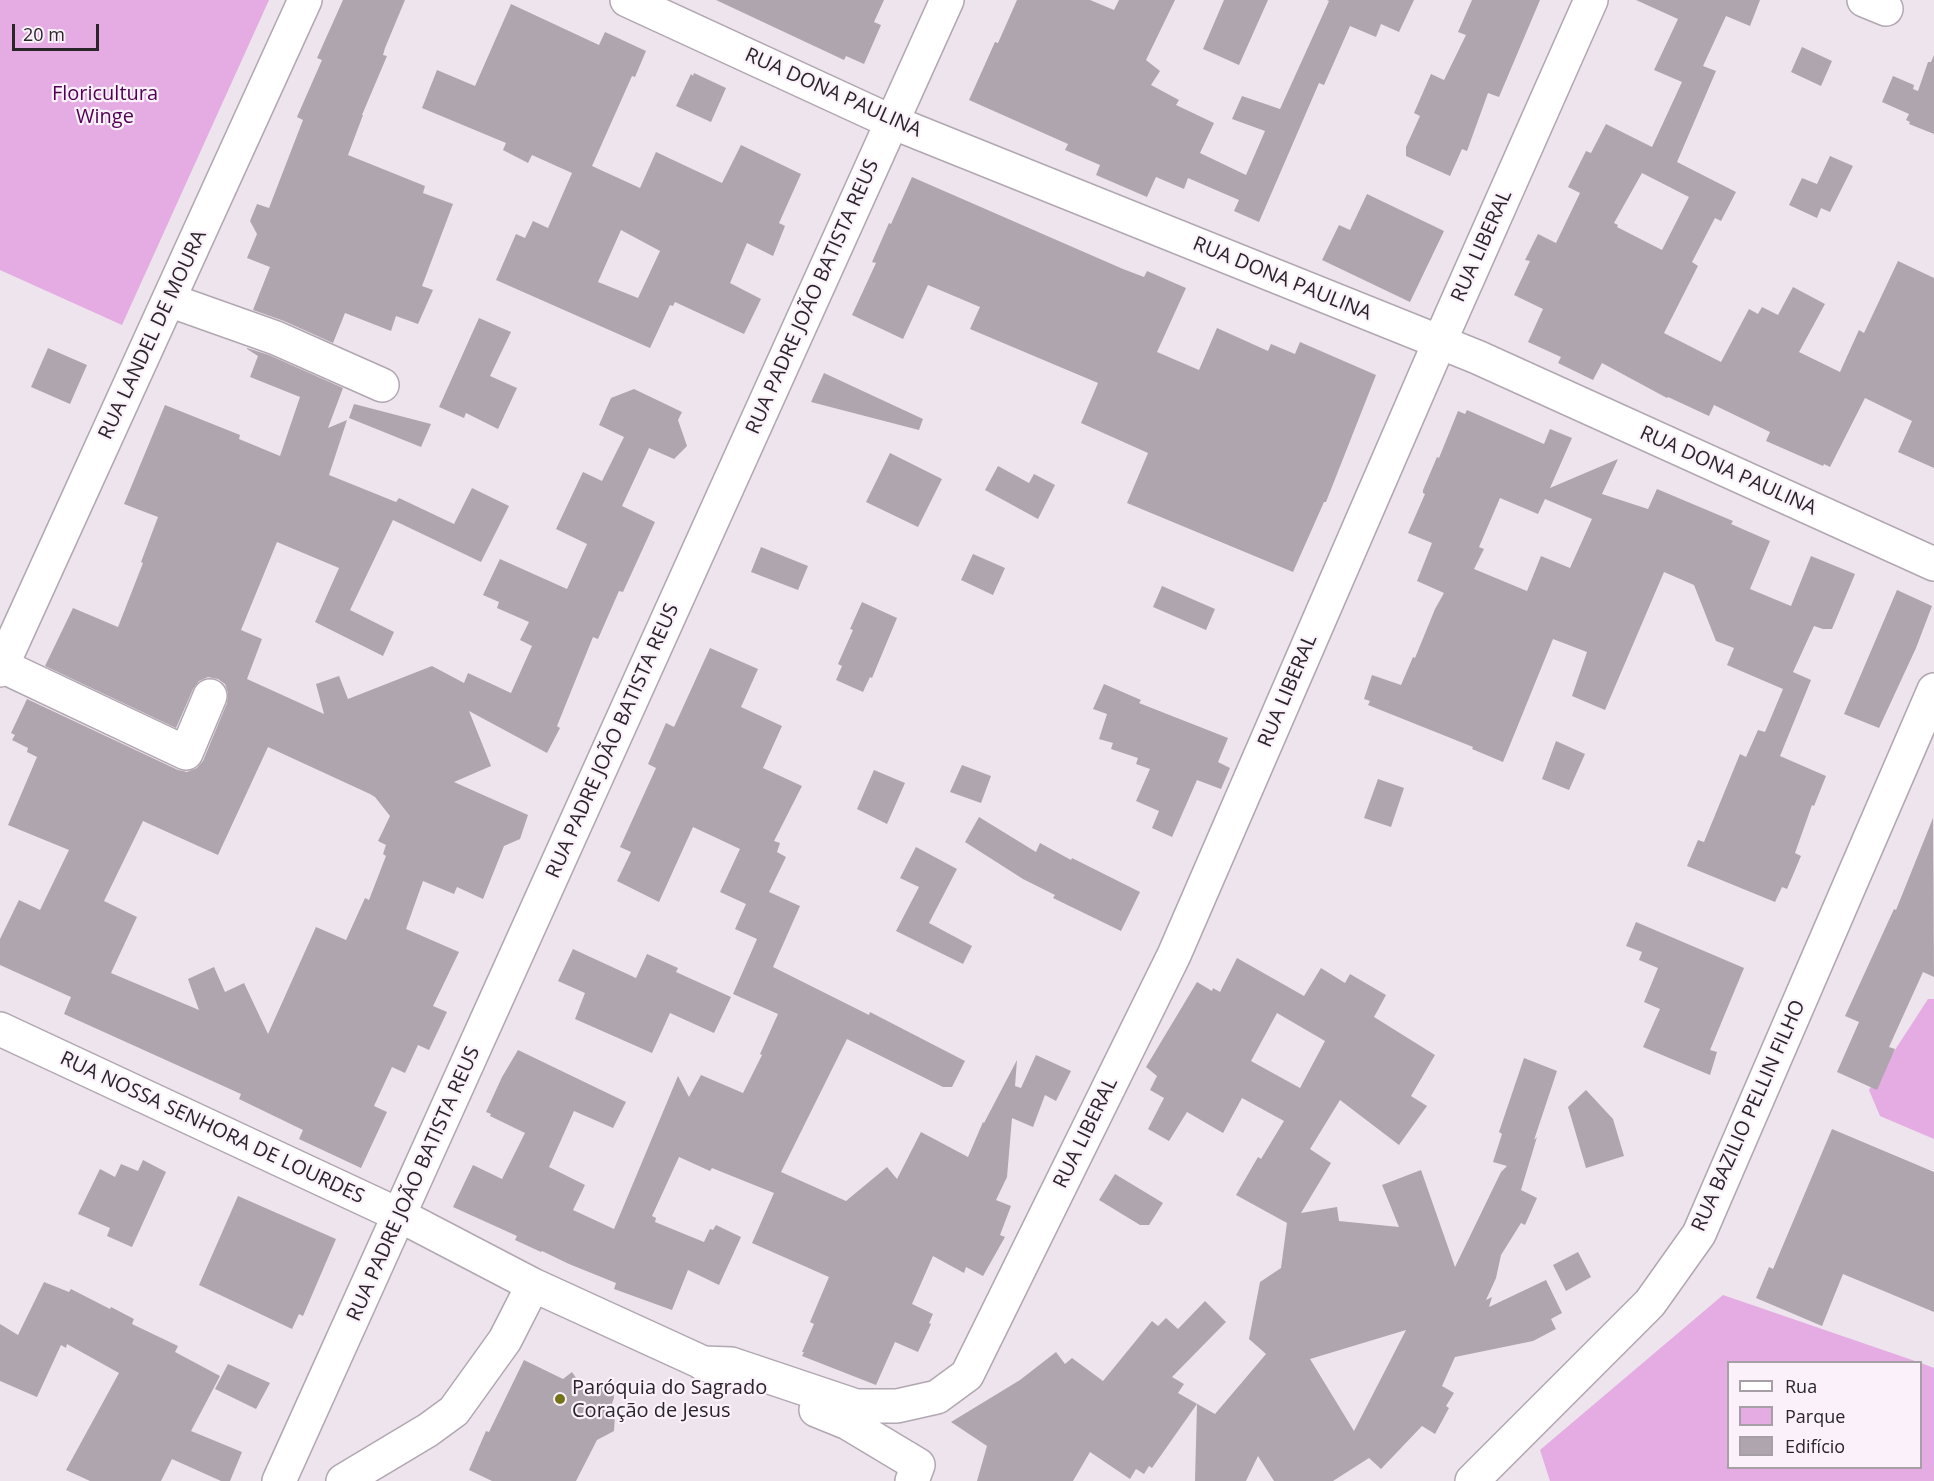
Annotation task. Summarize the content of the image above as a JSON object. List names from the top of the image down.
{
  "streets": {
    "street": [
      "RUA DONA PAULINA",
      "RUA LIBERAL",
      "RUA PADRE JOÃO BATISTA REUS",
      "RUA LANDEL DE MOURA",
      "RUA BAZILIO PELLIN FILHO",
      "RUA NOSSA SENHORA DE LOURDES"
    ]
  },
  "crossings": [
    ["RUA DONA PAULINA", "RUA LIBERAL"],
    ["RUA DONA PAULINA", "RUA PADRE JOÃO BATISTA REUS"],
    ["RUA LIBERAL", "RUA NOSSA SENHORA DE LOURDES"],
    ["RUA PADRE JOÃO BATISTA REUS", "RUA NOSSA SENHORA DE LOURDES"]
  ],
  "parks": ["Floricultura Winge"],
  "places": ["Paróquia do Sagrado Coração de Jesus"],
  "legend": ["Rua", "Parque", "Edifício"],
  "scale_bar": "20 m"
}
